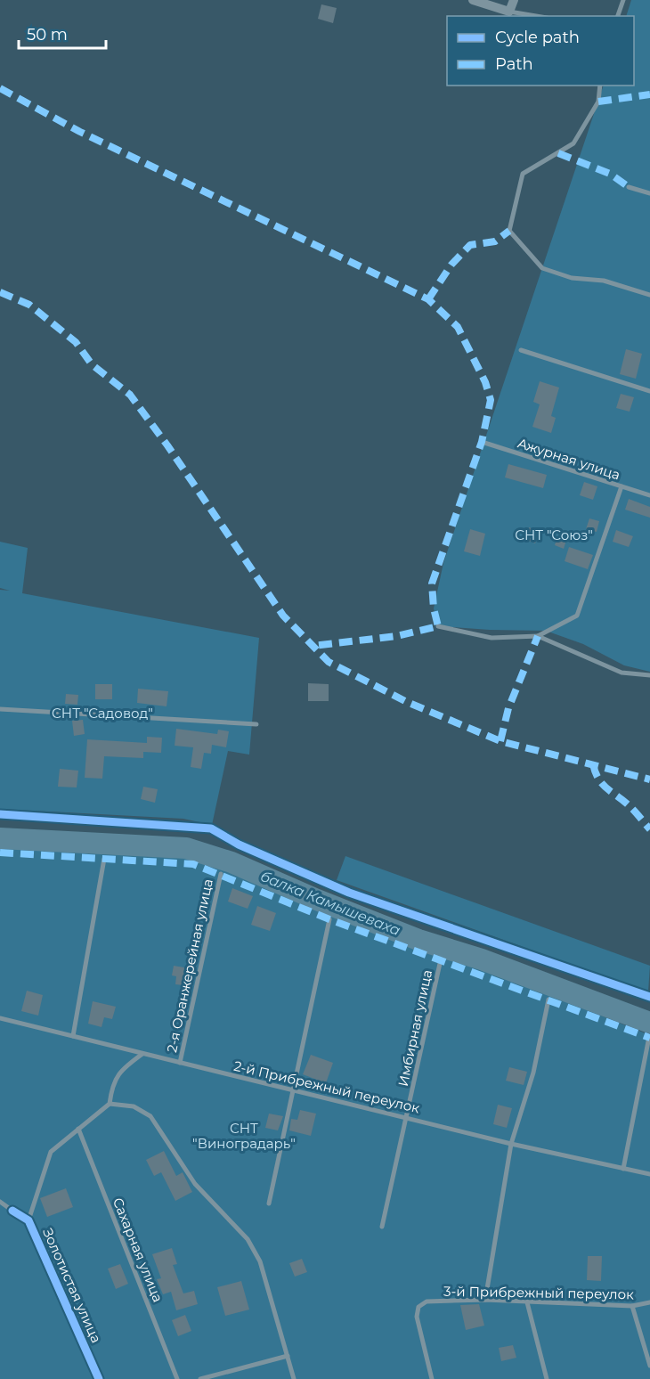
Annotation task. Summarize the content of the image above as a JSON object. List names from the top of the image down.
{
  "streets": {
    "street": ["Золотистая улица"],
    "lane": [
      "Ажурная улица",
      "2-я Оранжерейная улица",
      "Имбирная улица",
      "2-й Прибрежный переулок",
      "Сахарная улица",
      "3-й Прибрежный переулок"
    ]
  },
  "crossings": [
    ["2-я Оранжерейная улица", "2-й Прибрежный переулок"],
    ["Имбирная улица", "2-й Прибрежный переулок"]
  ],
  "water": ["балка Камышеваха"],
  "parks": ["СНТ \"Союз\"", "СНТ \"Садовод\"", "СНТ \"Виноградарь\""],
  "legend": ["Cycle path", "Path"],
  "scale_bar": "50 m"
}
